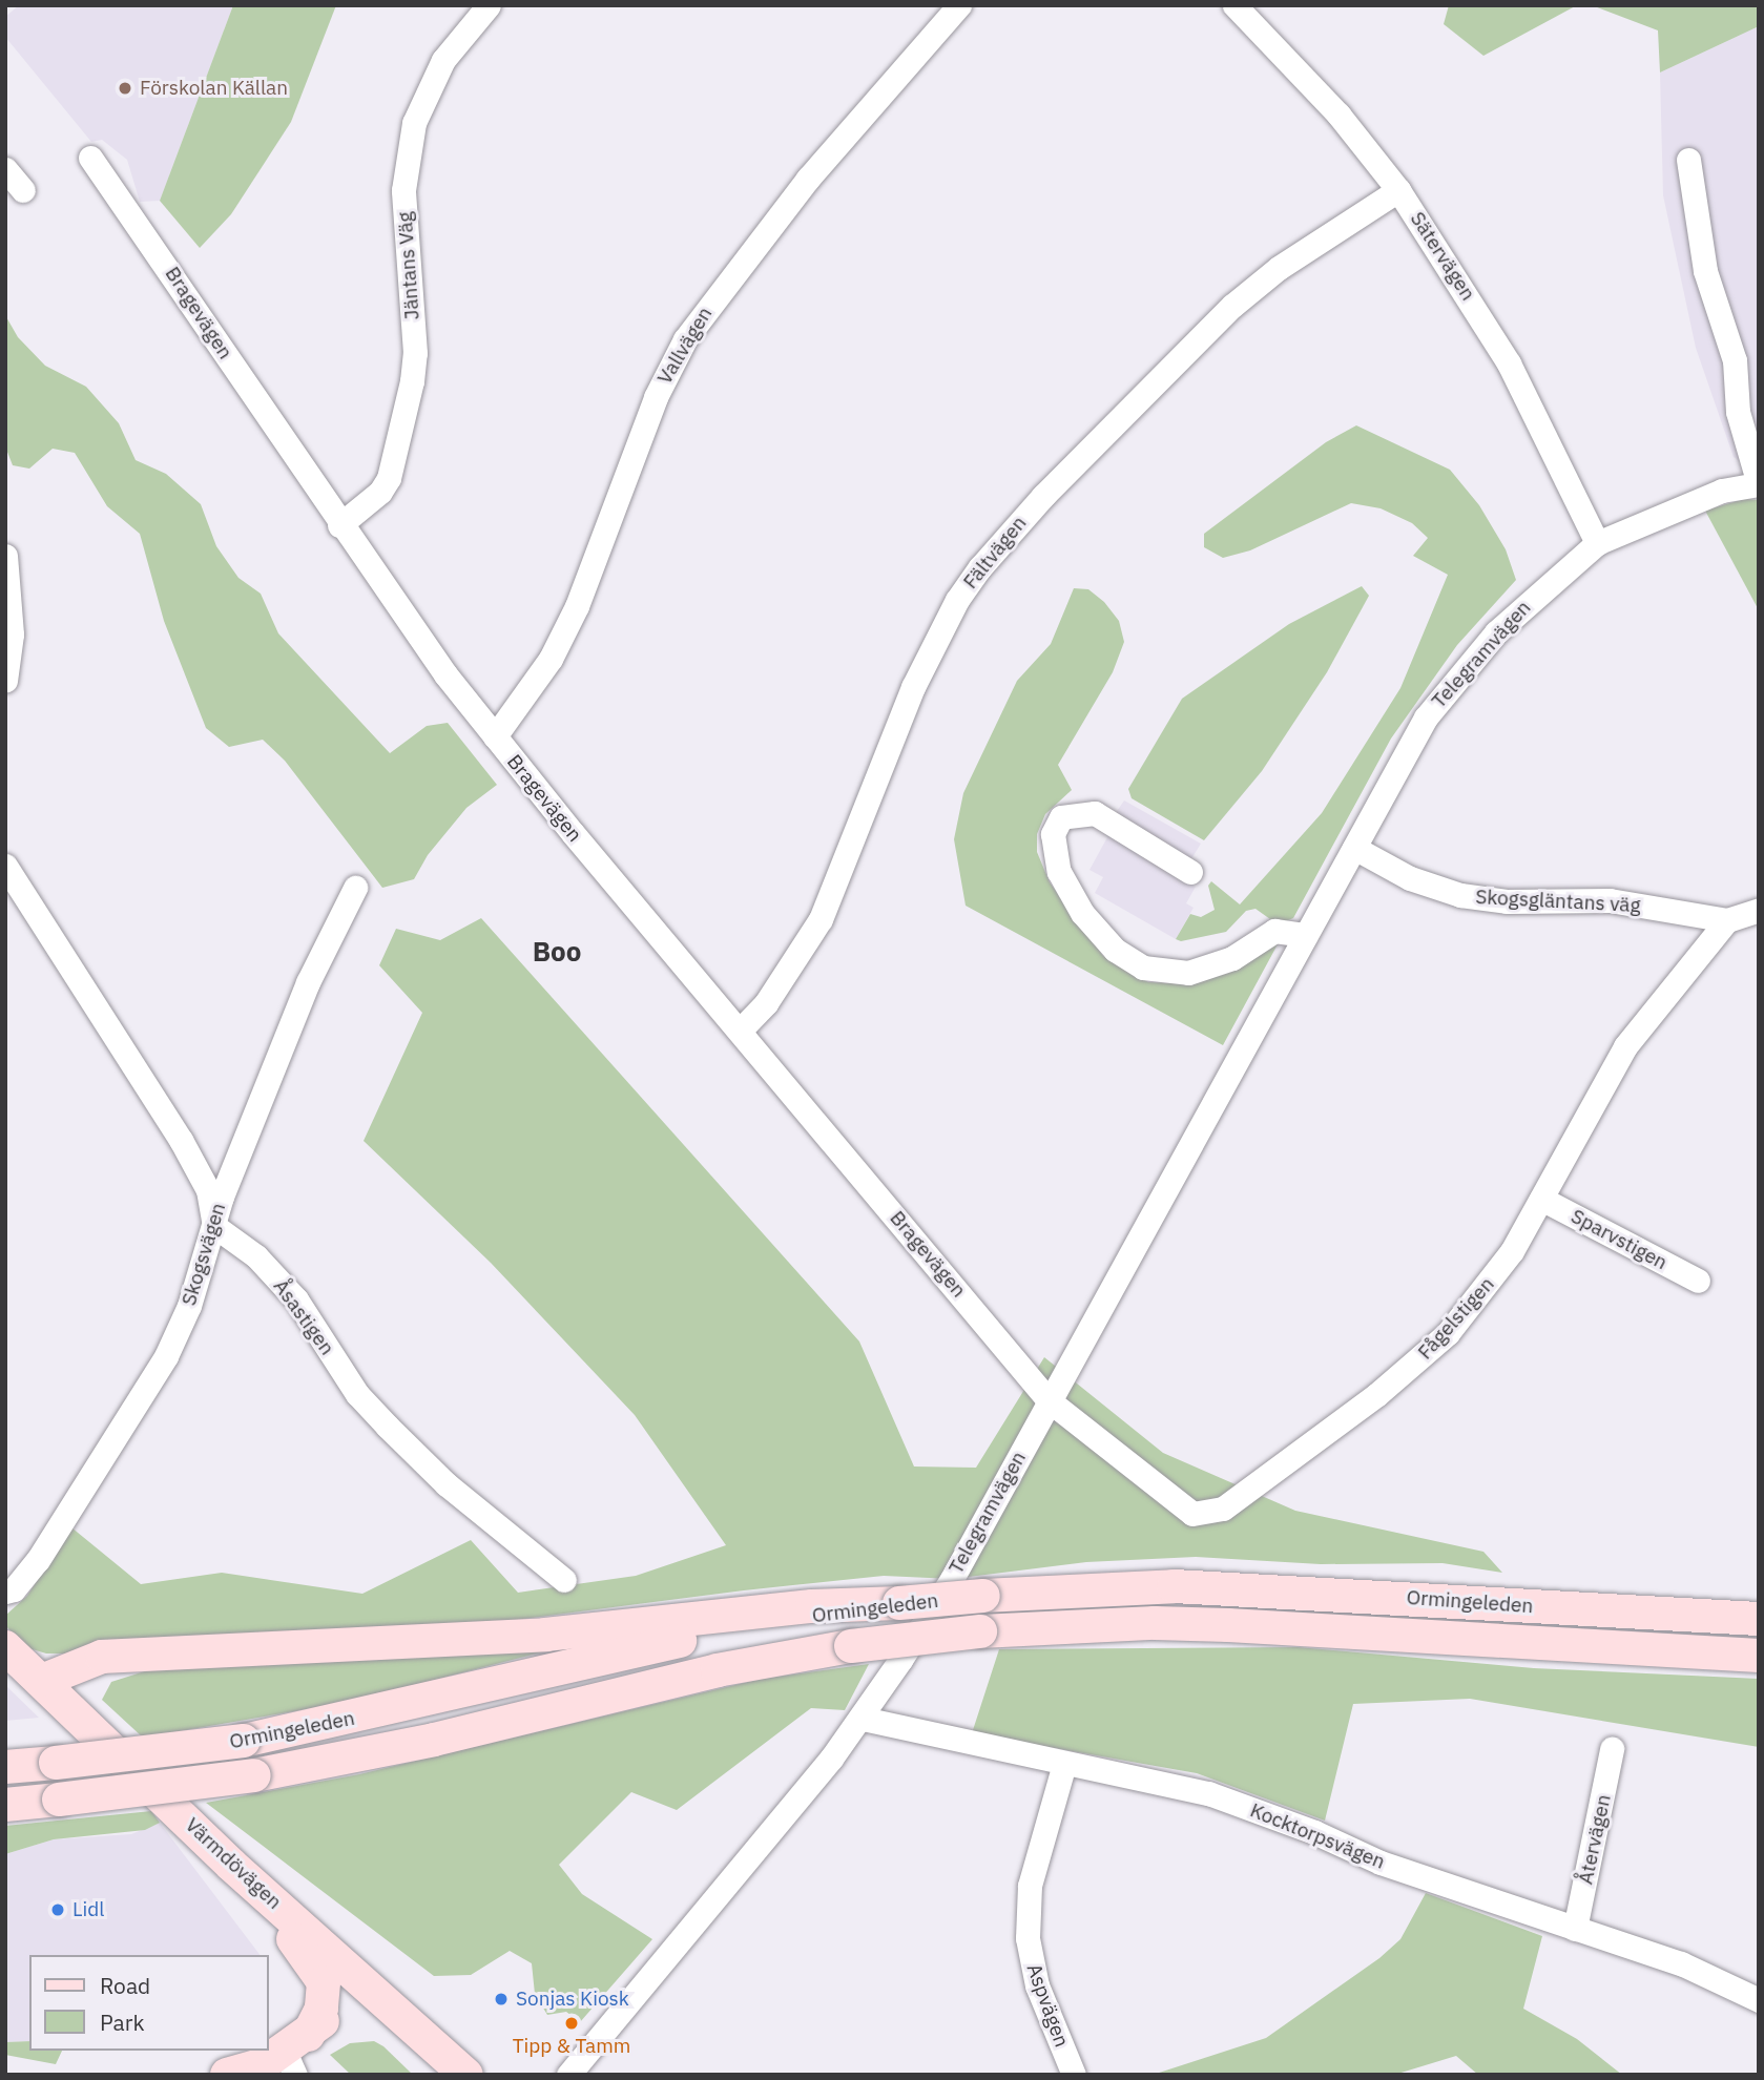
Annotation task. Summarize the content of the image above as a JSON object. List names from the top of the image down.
{
  "streets": {
    "main road": ["Ormingeleden", "Värmdövägen"],
    "street": [
      "Sätervägen",
      "Jäntans Väg",
      "Bragevägen",
      "Vallvägen",
      "Fältvägen",
      "Telegramvägen",
      "Skogsgläntans väg",
      "Sparvstigen",
      "Skogsvägen",
      "Åsastigen",
      "Fågelstigen",
      "Kocktorpsvägen",
      "Återvägen",
      "Aspvägen"
    ]
  },
  "crossings": [
    ["Sätervägen", "Fältvägen"],
    ["Sätervägen", "Telegramvägen"],
    ["Jäntans Väg", "Bragevägen"],
    ["Bragevägen", "Vallvägen"],
    ["Bragevägen", "Fältvägen"],
    ["Bragevägen", "Telegramvägen"],
    ["Bragevägen", "Fågelstigen"],
    ["Telegramvägen", "Skogsgläntans väg"],
    ["Telegramvägen", "Fågelstigen"],
    ["Telegramvägen", "Kocktorpsvägen"],
    ["Skogsgläntans väg", "Fågelstigen"],
    ["Sparvstigen", "Fågelstigen"],
    ["Skogsvägen", "Åsastigen"],
    ["Kocktorpsvägen", "Återvägen"],
    ["Kocktorpsvägen", "Aspvägen"]
  ],
  "districts": ["Boo"],
  "places": [
    "Förskolan Källan",
    "Lidl",
    "Sonjas Kiosk",
    "Tipp & Tamm"
  ],
  "legend": ["Road", "Park"]
}
